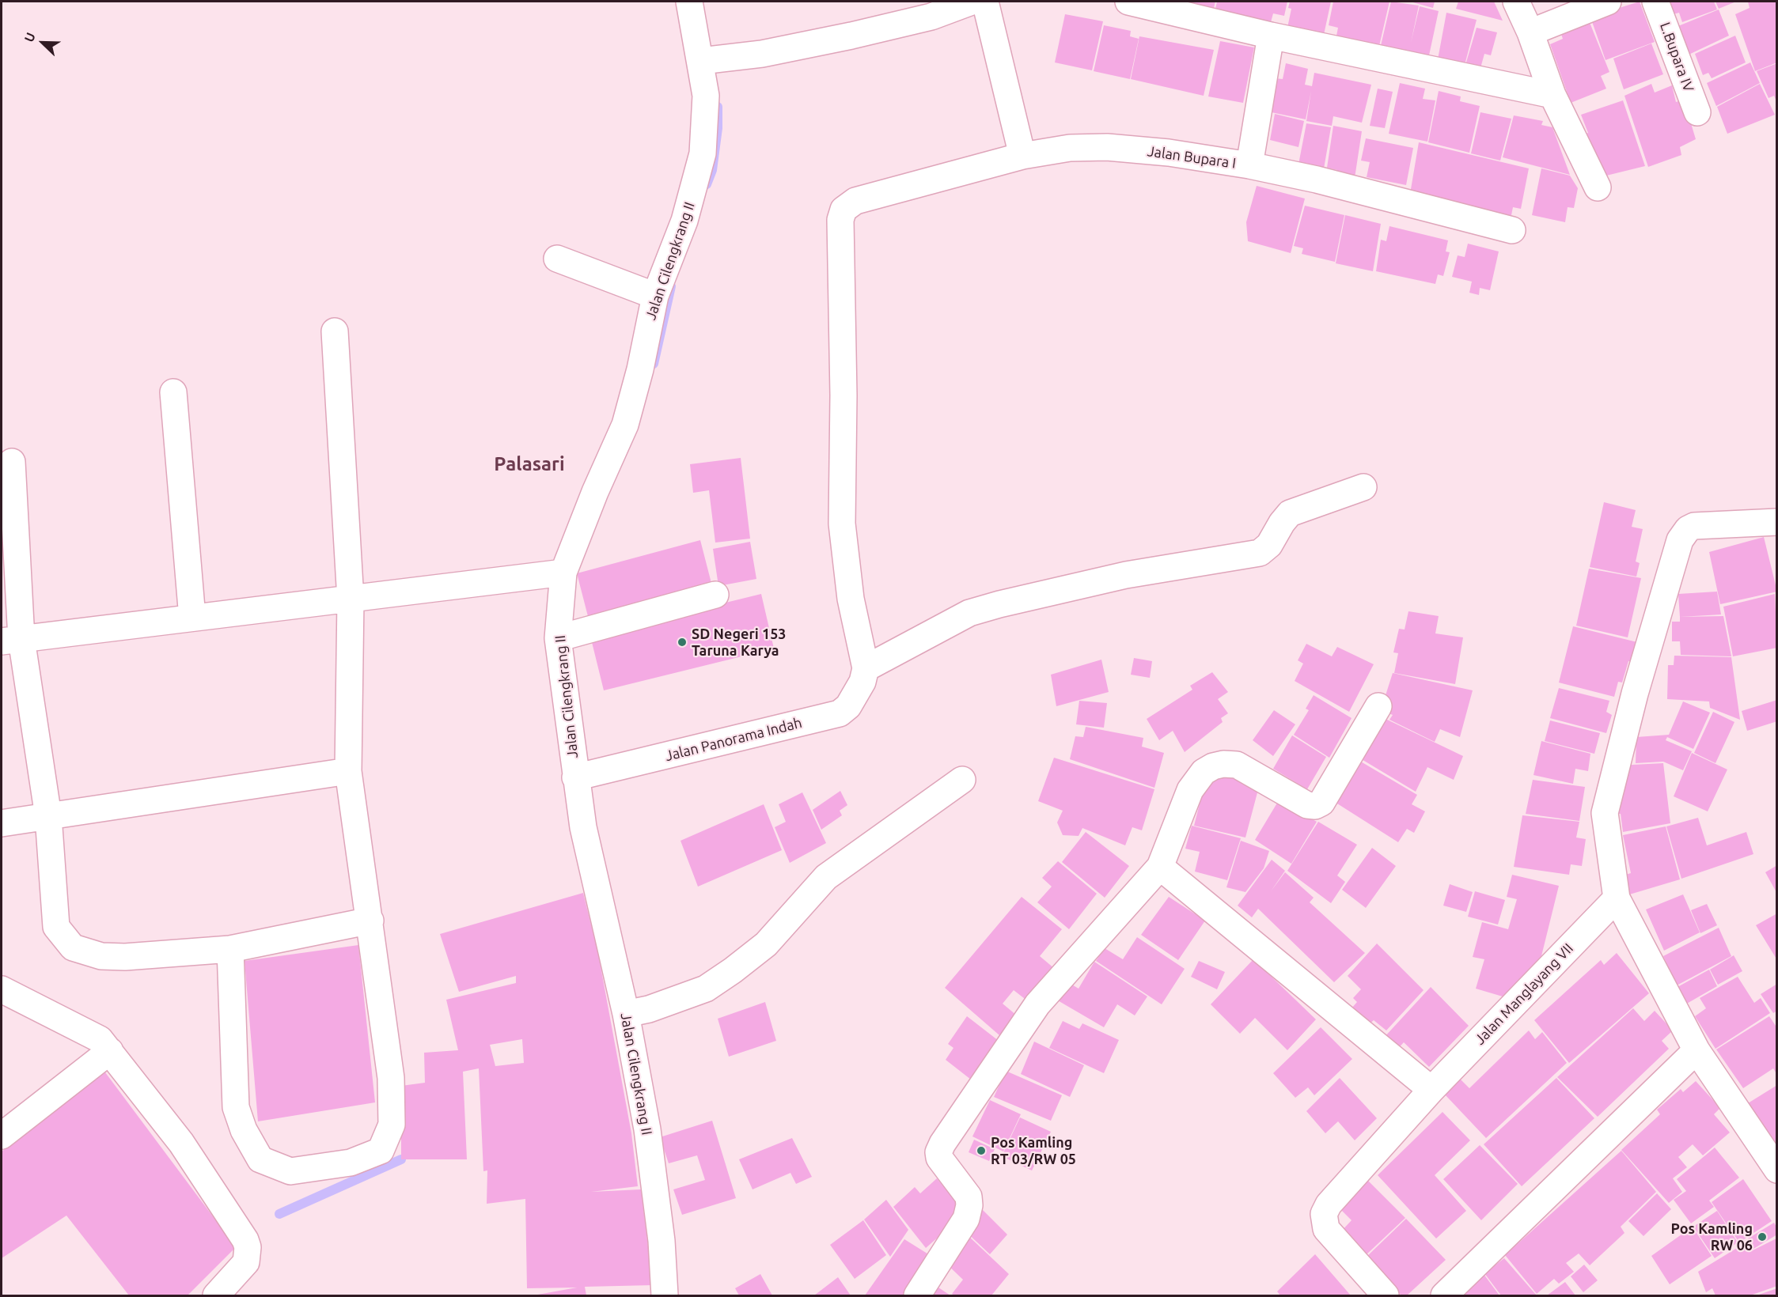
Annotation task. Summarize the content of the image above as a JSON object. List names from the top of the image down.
{
  "streets": {
    "street": [
      "L.Bupara IV",
      "Jalan Bupara I",
      "Jalan Cilengkrang II",
      "Jalan Panorama Indah",
      "Jalan Manglayang VII"
    ]
  },
  "crossings": [
    ["Jalan Bupara I", "Jalan Panorama Indah"],
    ["Jalan Cilengkrang II", "Jalan Panorama Indah"]
  ],
  "districts": ["Palasari"],
  "places": ["SD Negeri 153 Taruna Karya", "Pos Kamling RT 03/RW 05", "Pos Kamling RW 06"],
  "north": "top left"
}
